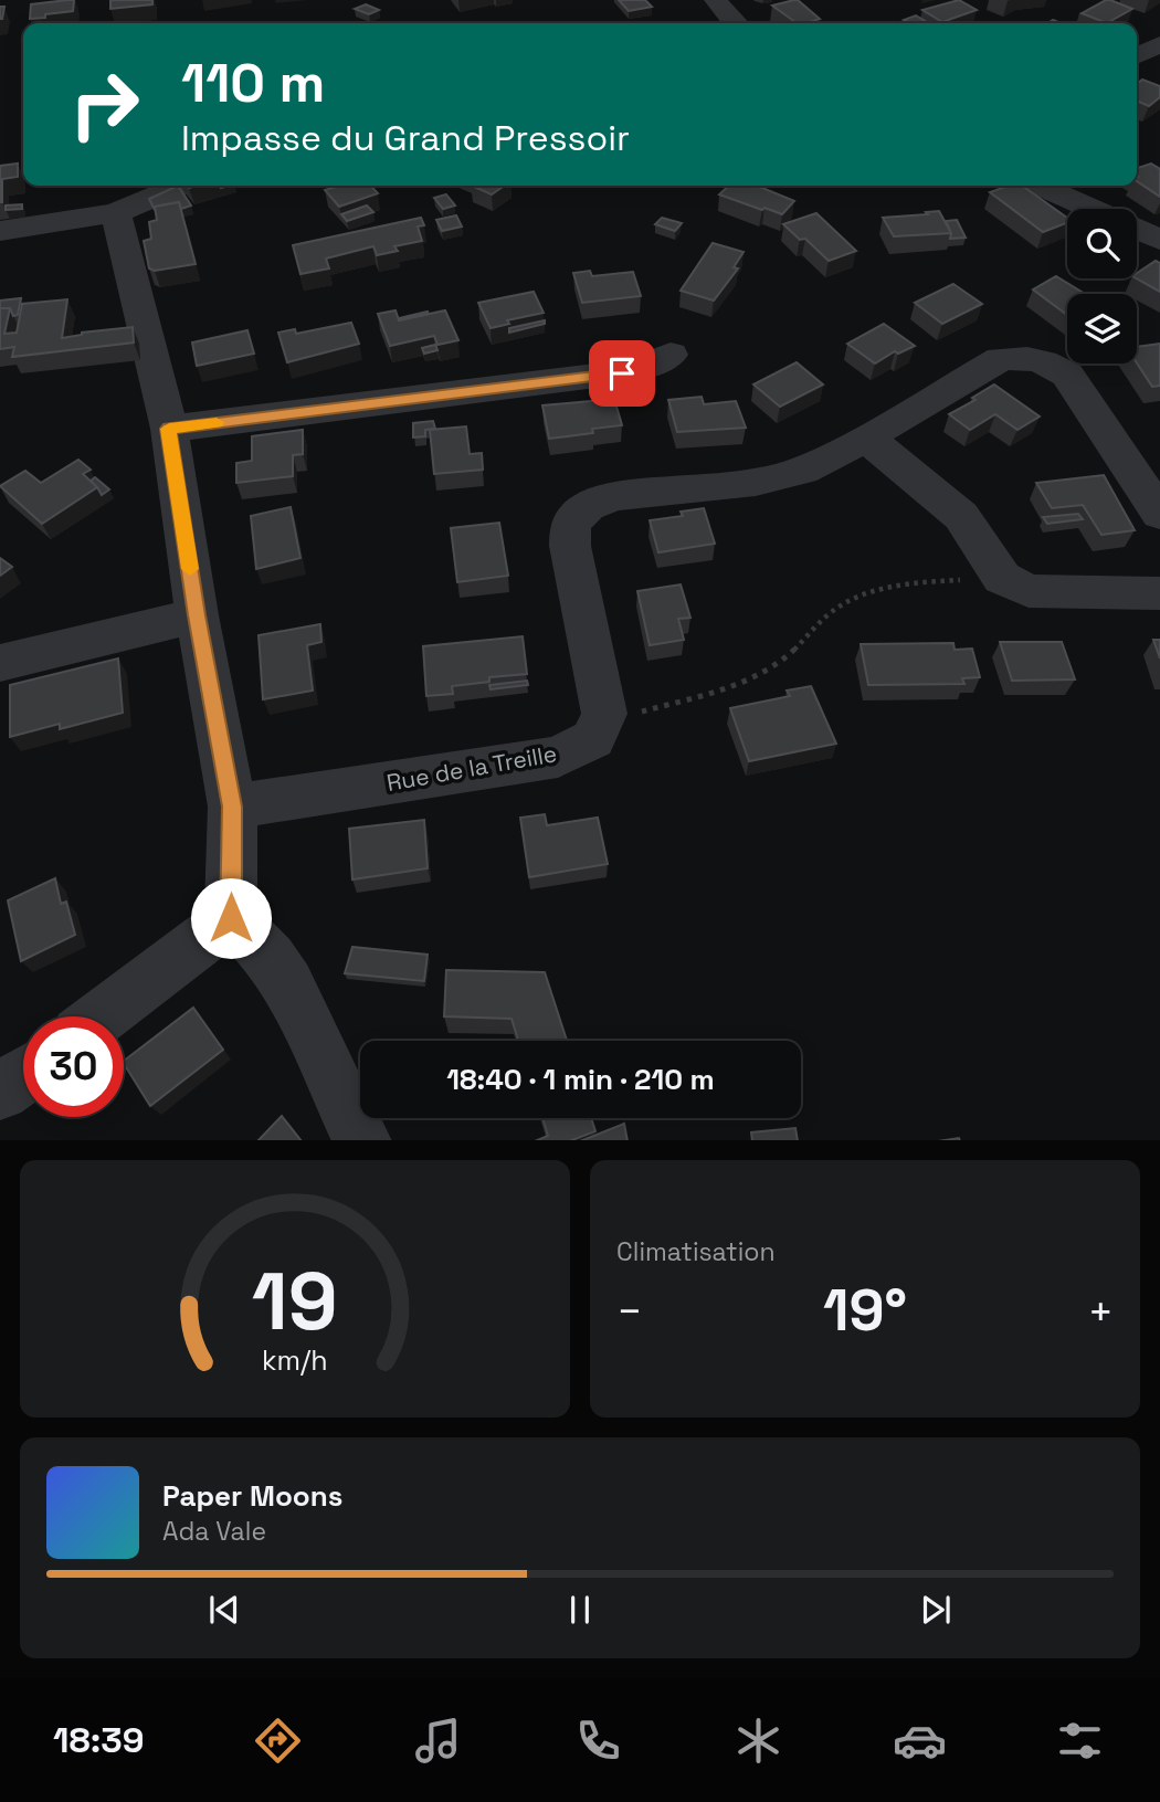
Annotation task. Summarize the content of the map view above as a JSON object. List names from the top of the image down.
{
  "streets": {
    "street": ["Rue de la Treille"]
  },
  "page": {
    "turn": ["110 m", "Impasse du Grand Pressoir"],
    "limit": "30",
    "trip": "18:40 · 1 min · 210 m",
    "tile": "Climatisation",
    "heat": ["−", "19°", "+"],
    "song": ["Paper Moons", "Ada Vale"],
    "tabs": "18:39",
    "gauge": ["19", "km/h"]
  }
}
